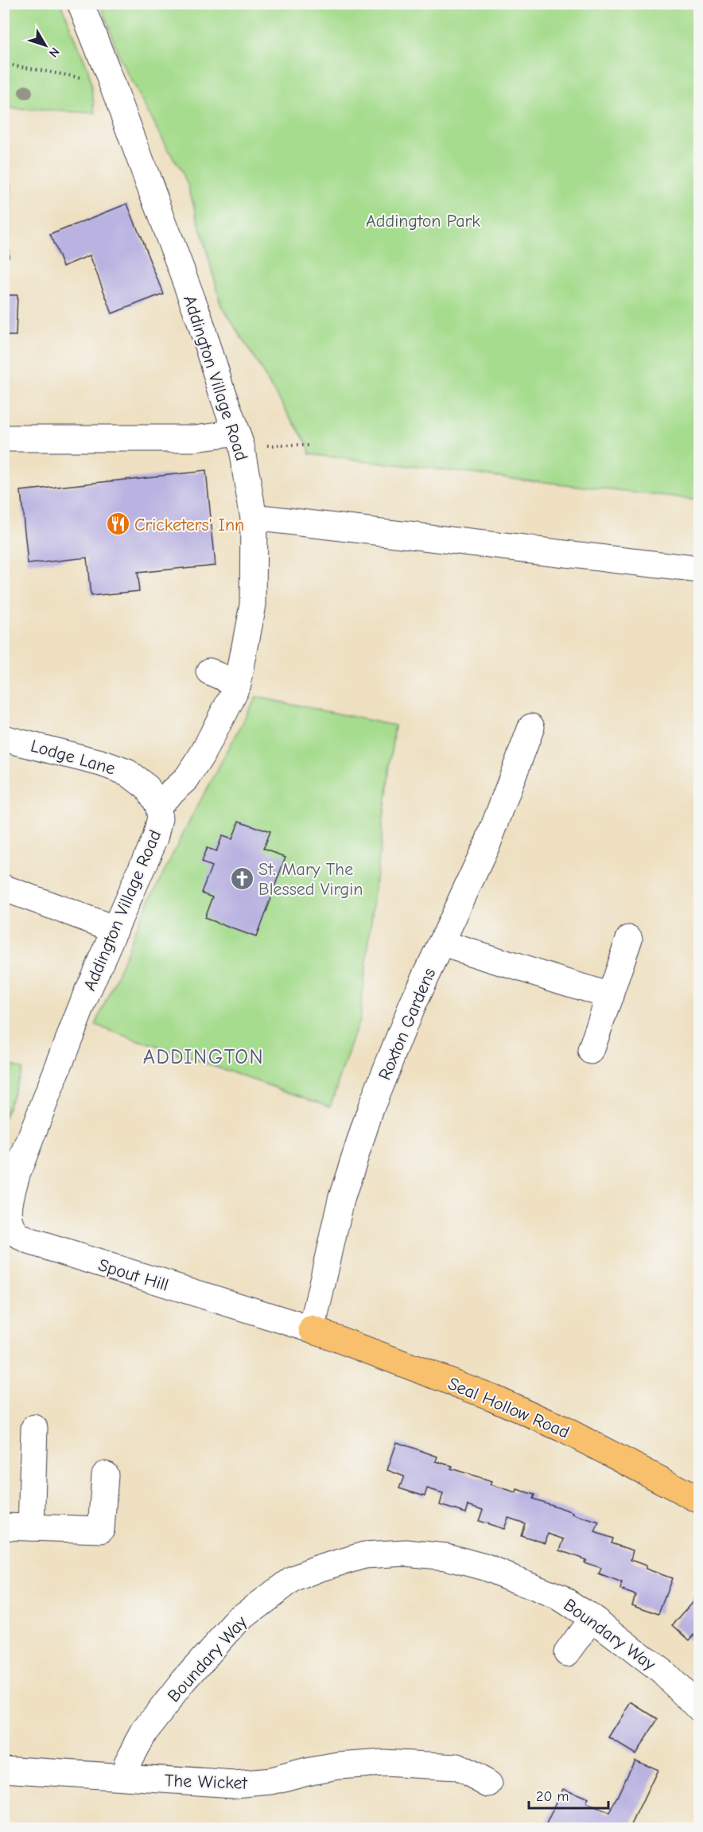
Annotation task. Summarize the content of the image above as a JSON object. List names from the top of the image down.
{
  "streets": {
    "main road": ["Seal Hollow Road"],
    "street": [
      "Addington Village Road",
      "Lodge Lane",
      "Roxton Gardens",
      "Spout Hill",
      "Boundary Way",
      "The Wicket"
    ]
  },
  "crossings": [
    ["Addington Village Road", "Lodge Lane"],
    ["Addington Village Road", "Spout Hill"],
    ["Roxton Gardens", "Spout Hill"],
    ["Roxton Gardens", "Seal Hollow Road"],
    ["Spout Hill", "Seal Hollow Road"],
    ["Boundary Way", "The Wicket"]
  ],
  "districts": ["ADDINGTON"],
  "parks": ["Addington Park"],
  "places": {
    "restaurant": ["Cricketers' Inn"],
    "church": ["St. Mary The Blessed Virgin"]
  },
  "scale_bar": "20 m",
  "north": "bottom right"
}
